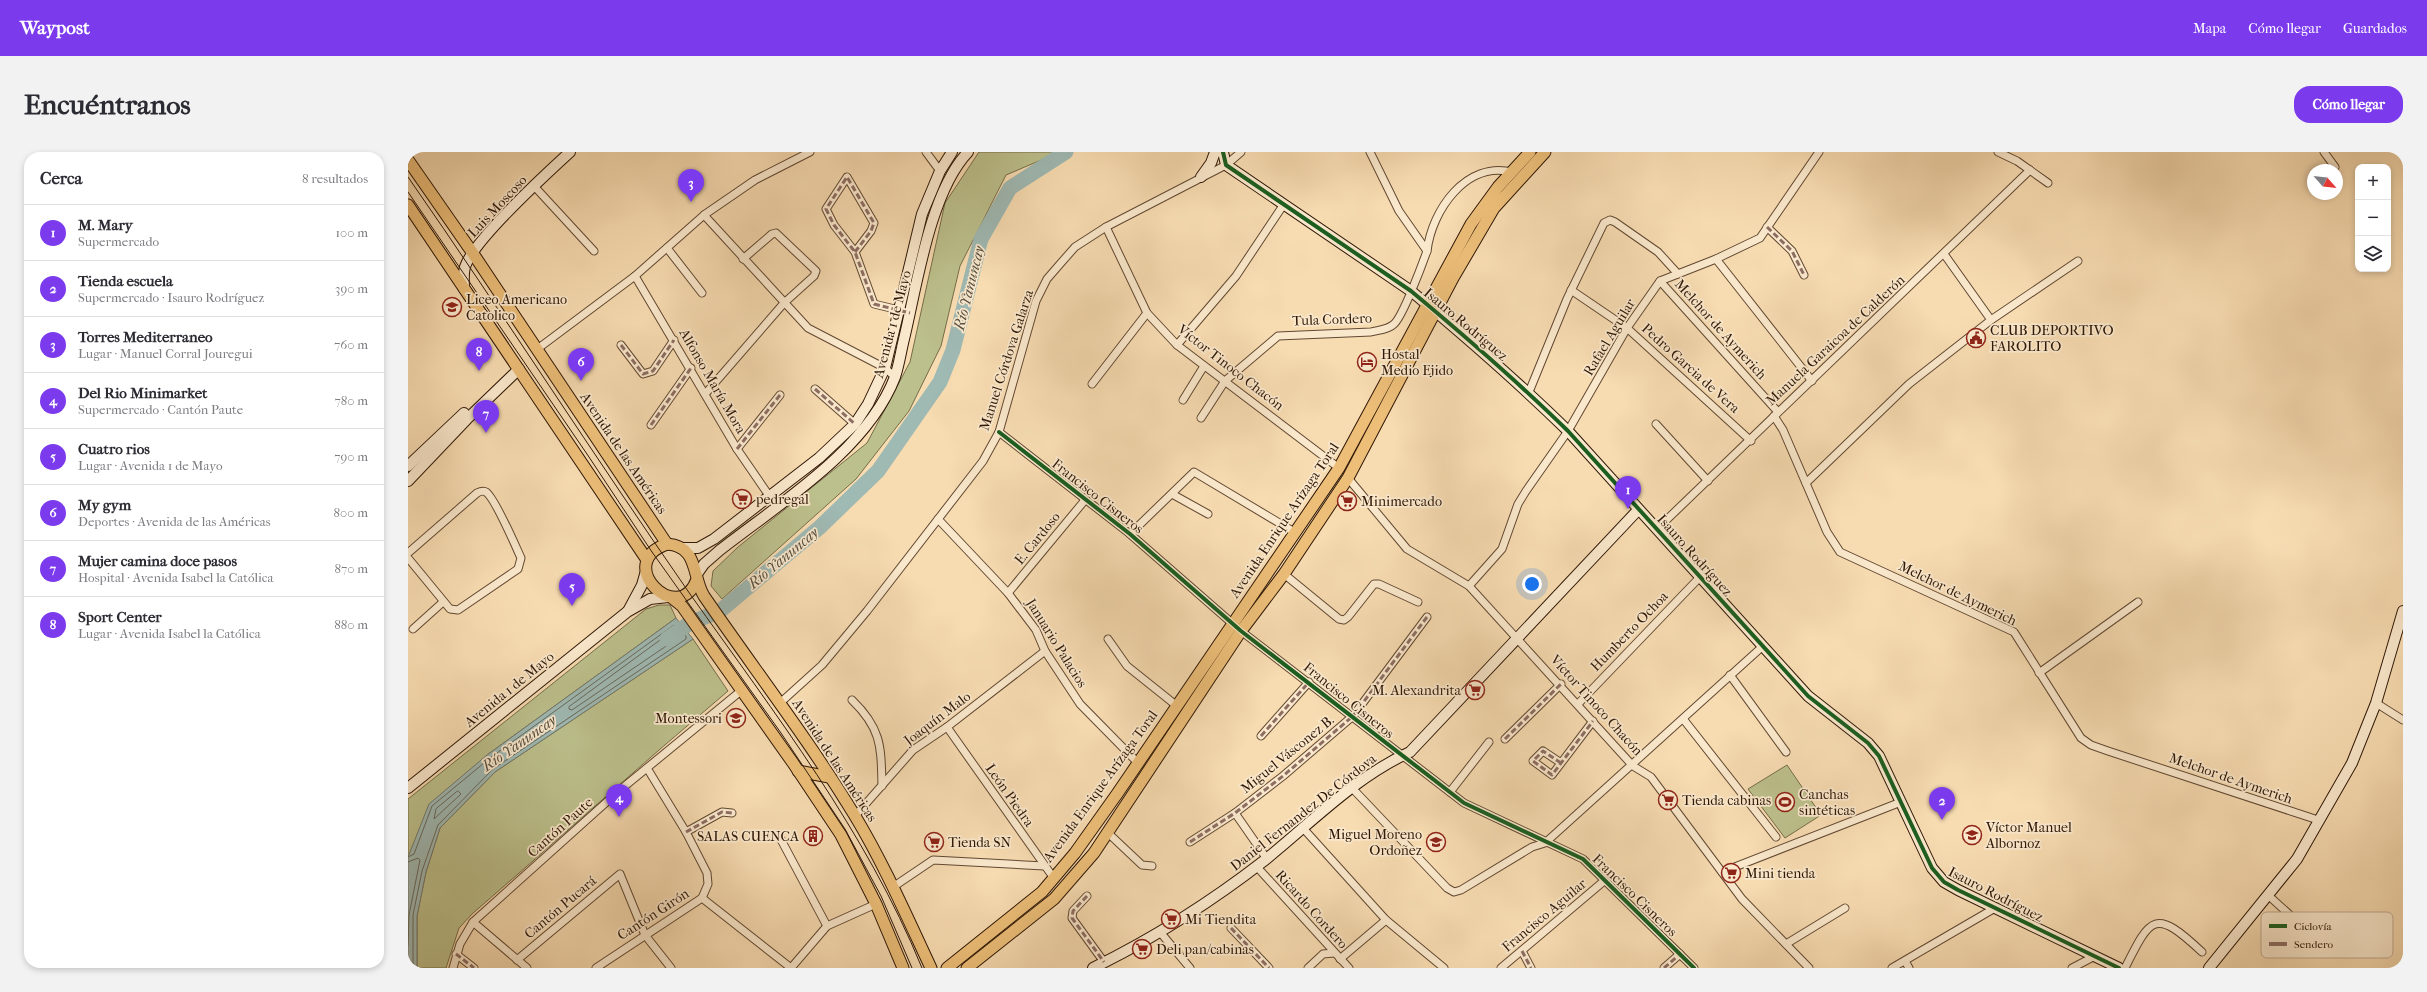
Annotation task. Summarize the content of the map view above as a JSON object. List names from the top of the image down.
{
  "streets": {
    "main road": ["Avenida de las Américas", "Avenida Enrique Arízaga Toral"],
    "street": [
      "Luis Moscoso",
      "Tula Cordero",
      "Avenida 1 de Mayo",
      "Isauro Rodríguez",
      "Melchor de Aymerich",
      "Rafael Aguilar",
      "Manuela Garaicoa de Calderón",
      "Manuel Córdova Galarza",
      "Víctor Tinoco Chacón",
      "Pedro Garcia de Vera",
      "Alfonso María Mora",
      "Francisco Cisneros",
      "E. Cardoso",
      "Humberto Ochoa",
      "Januario Palacios",
      "Joaquín Malo",
      "Miguel Vásconez B.",
      "León Piedra",
      "Daniel Fernandez De Córdova",
      "Cantón Paute",
      "Cantón Pucará",
      "Ricardo Cordero",
      "Cantón Girón",
      "Francisco Aguilar"
    ]
  },
  "crossings": [
    ["Luis Moscoso", "Avenida de las Américas"],
    ["Tula Cordero", "Isauro Rodríguez"],
    ["Tula Cordero", "Víctor Tinoco Chacón"],
    ["Avenida 1 de Mayo", "Alfonso María Mora"],
    ["Avenida 1 de Mayo", "Avenida de las Américas"],
    ["Isauro Rodríguez", "Rafael Aguilar"],
    ["Isauro Rodríguez", "Manuela Garaicoa de Calderón"],
    ["Isauro Rodríguez", "Manuel Córdova Galarza"],
    ["Isauro Rodríguez", "Avenida Enrique Arízaga Toral"],
    ["Isauro Rodríguez", "Humberto Ochoa"],
    ["Isauro Rodríguez", "Daniel Fernandez De Córdova"],
    ["Melchor de Aymerich", "Rafael Aguilar"],
    ["Melchor de Aymerich", "Manuela Garaicoa de Calderón"],
    ["Rafael Aguilar", "Víctor Tinoco Chacón"],
    ["Rafael Aguilar", "Pedro Garcia de Vera"],
    ["Manuela Garaicoa de Calderón", "Pedro Garcia de Vera"],
    ["Manuel Córdova Galarza", "Víctor Tinoco Chacón"],
    ["Manuel Córdova Galarza", "Avenida de las Américas"],
    ["Manuel Córdova Galarza", "Francisco Cisneros"],
    ["Manuel Córdova Galarza", "Januario Palacios"],
    ["Víctor Tinoco Chacón", "Avenida Enrique Arízaga Toral"],
    ["Víctor Tinoco Chacón", "Humberto Ochoa"],
    ["Víctor Tinoco Chacón", "Daniel Fernandez De Córdova"],
    ["Avenida de las Américas", "Joaquín Malo"],
    ["Francisco Cisneros", "Avenida Enrique Arízaga Toral"],
    ["Francisco Cisneros", "E. Cardoso"],
    ["Francisco Cisneros", "Miguel Vásconez B."],
    ["Francisco Cisneros", "Daniel Fernandez De Córdova"],
    ["Francisco Cisneros", "Francisco Aguilar"],
    ["Avenida Enrique Arízaga Toral", "Januario Palacios"],
    ["Avenida Enrique Arízaga Toral", "León Piedra"],
    ["E. Cardoso", "Januario Palacios"],
    ["Januario Palacios", "Joaquín Malo"],
    ["Joaquín Malo", "León Piedra"],
    ["Miguel Vásconez B.", "Daniel Fernandez De Córdova"],
    ["Daniel Fernandez De Córdova", "Ricardo Cordero"],
    ["Cantón Paute", "Cantón Girón"],
    ["Cantón Pucará", "Cantón Girón"]
  ],
  "water": ["Río Yanuncay"],
  "places": {
    "school or university": [
      "Liceo Americano Catolico",
      "Montessori",
      "Víctor Manuel Albornoz",
      "Miguel Moreno Ordoñez"
    ],
    "public building": ["CLUB DEPORTIVO FAROLITO"],
    "hotel": ["Hostal Medio Ejido"],
    "supermarket": [
      "pedregal",
      "Minimercado",
      "M. Alexandrita",
      "Tienda cabinas",
      "Tienda SN",
      "Mini tienda",
      "Mi Tiendita",
      "Deli pan/cabinas"
    ],
    "sports": ["Canchas sintéticas"],
    "building": ["SALAS CUENCA"]
  },
  "legend": ["Ciclovía", "Sendero"],
  "north": "bottom right",
  "page": {
    "header": "Waypost",
    "nav": ["Mapa", "Cómo llegar", "Guardados"],
    "buttons": "Cómo llegar",
    "title": "Encuéntranos",
    "heading": ["Cerca", "8 resultados"],
    "map_buttons": ["+", "−"],
    "pins": [
      "3",
      "8",
      "6",
      "7",
      "1",
      "5",
      "4",
      "2"
    ],
    "list": [
      {
        "mark": "1",
        "name": "M. Mary",
        "note": "Supermercado",
        "value": "100 m"
      },
      {
        "mark": "2",
        "name": "Tienda escuela",
        "note": "Supermercado · Isauro Rodríguez",
        "value": "390 m"
      },
      {
        "mark": "3",
        "name": "Torres Mediterraneo",
        "note": "Lugar · Manuel Corral Jouregui",
        "value": "760 m"
      },
      {
        "mark": "4",
        "name": "Del Rio Minimarket",
        "note": "Supermercado · Cantón Paute",
        "value": "780 m"
      },
      {
        "mark": "5",
        "name": "Cuatro rios",
        "note": "Lugar · Avenida 1 de Mayo",
        "value": "790 m"
      },
      {
        "mark": "6",
        "name": "My gym",
        "note": "Deportes · Avenida de las Américas",
        "value": "800 m"
      },
      {
        "mark": "7",
        "name": "Mujer camina doce pasos",
        "note": "Hospital · Avenida Isabel la Católica",
        "value": "870 m"
      },
      {
        "mark": "8",
        "name": "Sport Center",
        "note": "Lugar · Avenida Isabel la Católica",
        "value": "880 m"
      }
    ]
  }
}
